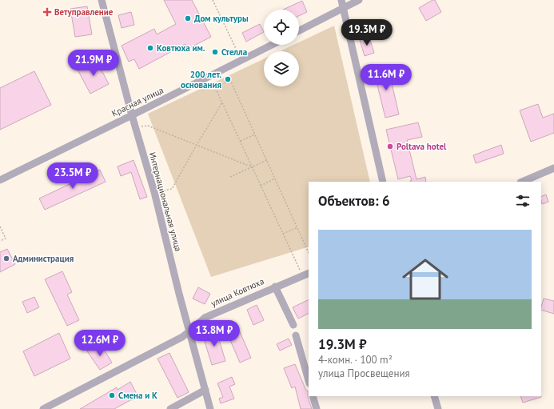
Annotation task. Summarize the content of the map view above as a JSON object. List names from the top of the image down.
{
  "streets": {
    "street": ["Красная улица", "Интернациональная улица", "улица Ковтюха"]
  },
  "crossings": [
    ["Красная улица", "Интернациональная улица"],
    ["Интернациональная улица", "улица Ковтюха"]
  ],
  "places": {
    "health": ["Ветуправление"],
    "other": [
      "Дом культуры",
      "Ковтюха им.",
      "Стелла",
      "200 лет. основания",
      "Poltava hotel",
      "Администрация",
      "Смена и К"
    ]
  },
  "page": {
    "price": [
      "19.3M ₽",
      "21.9M ₽",
      "11.6M ₽",
      "23.5M ₽",
      "13.8M ₽",
      "12.6M ₽"
    ],
    "heading": "Объектов: 6",
    "list": [
      {
        "name": "19.3M ₽",
        "note": "4-комн. · 100 m² · улица Просвещения"
      }
    ]
  }
}
